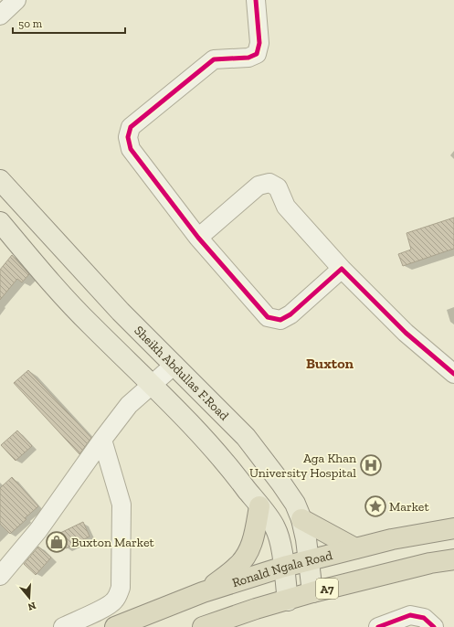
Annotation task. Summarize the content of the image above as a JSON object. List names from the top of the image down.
{
  "streets": {
    "highway": ["Ronald Ngala Road", "A7"],
    "main road": ["Sheikh Abdullas F.Road"]
  },
  "crossings": [
    ["Sheikh Abdullas F.Road", "Ronald Ngala Road"],
    ["Sheikh Abdullas F.Road", "A7"]
  ],
  "districts": ["Buxton"],
  "places": {
    "hospital": ["Aga Khan University Hospital"],
    "place": ["Market"],
    "shop": ["Buxton Market"]
  },
  "scale_bar": "50 m",
  "north": "bottom"
}
